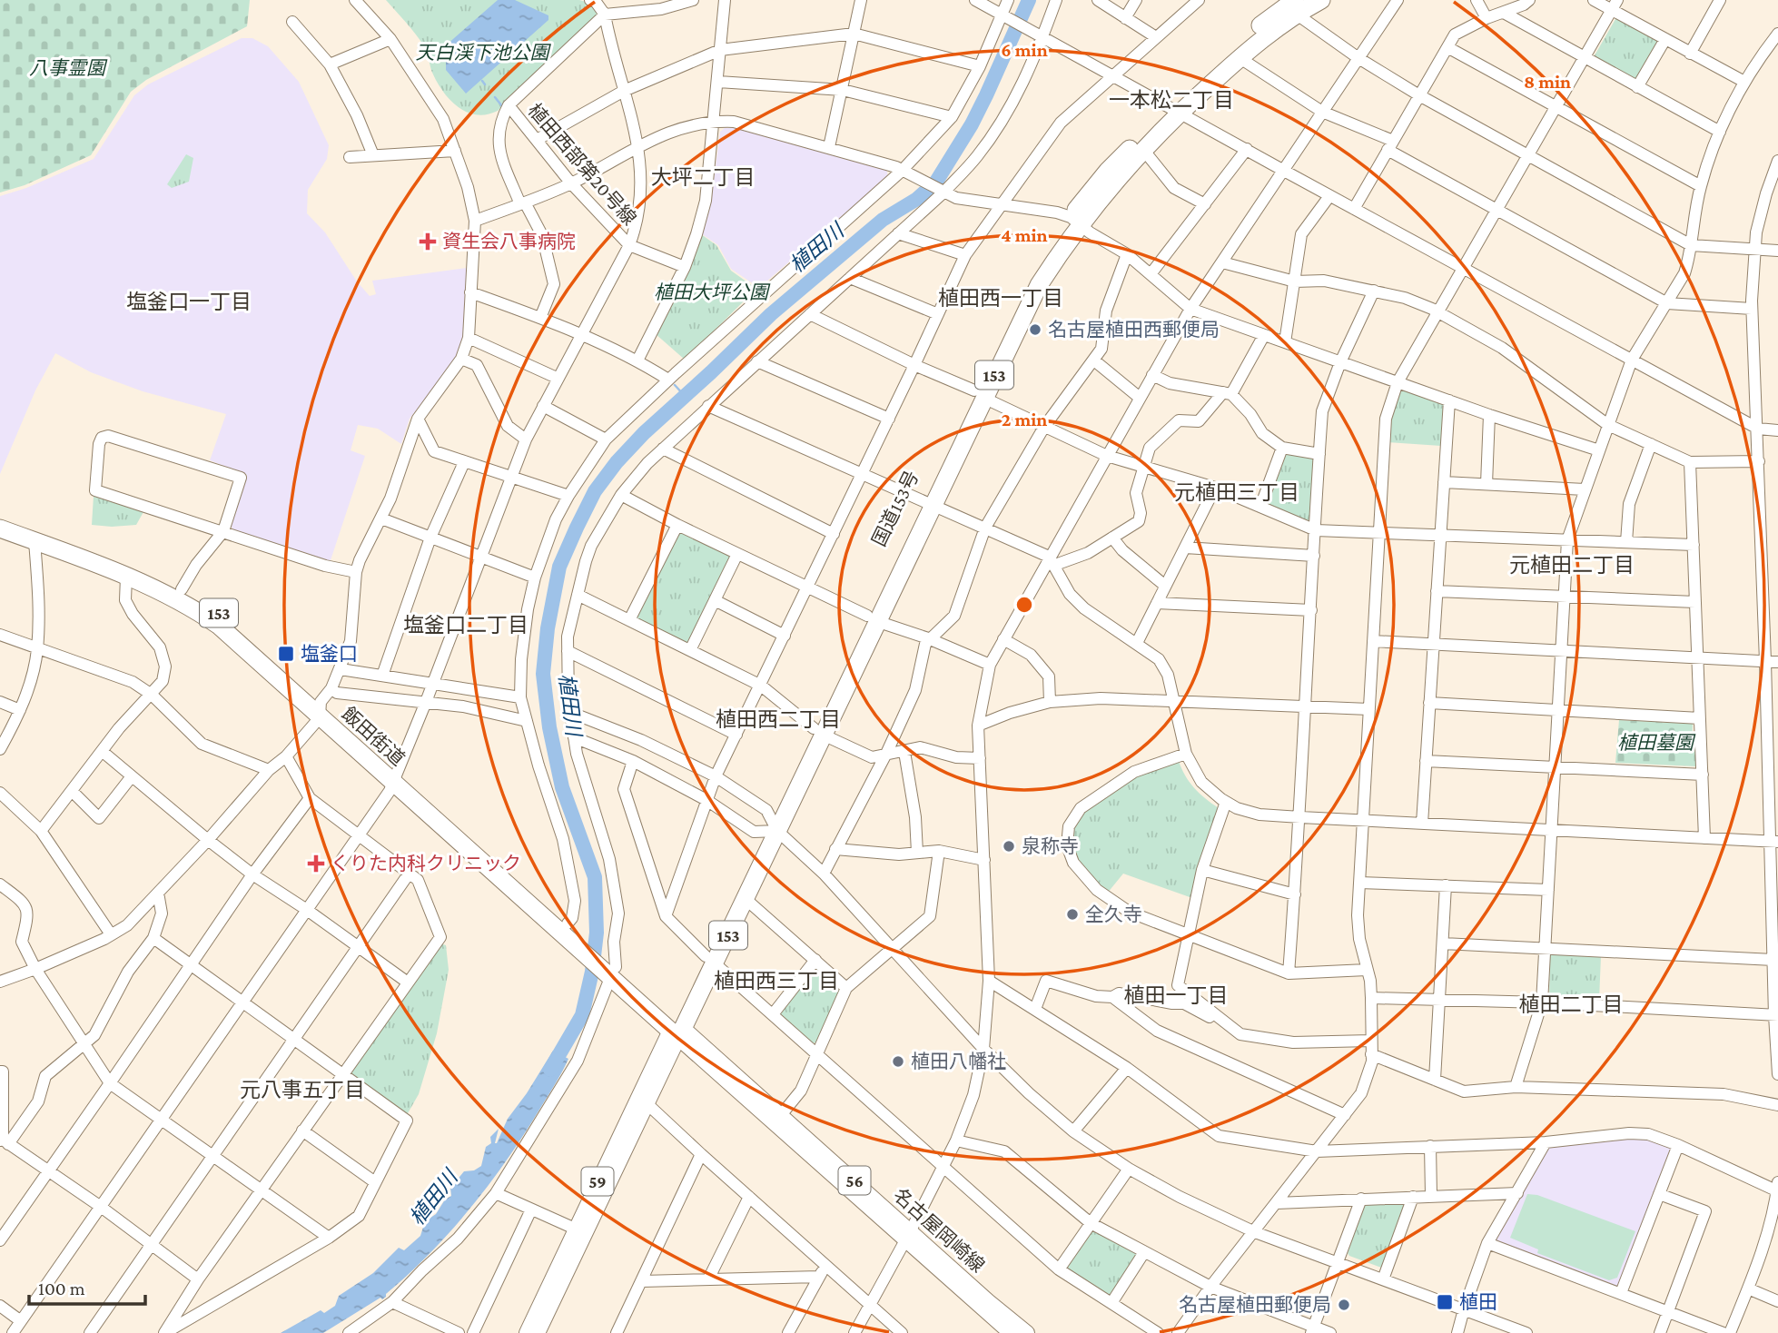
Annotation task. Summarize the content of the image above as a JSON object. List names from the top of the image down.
{
  "streets": {
    "highway": ["153", "国道153号", "飯田街道"],
    "main road": ["56", "59", "名古屋岡崎線"],
    "street": ["植田西部第20号線"]
  },
  "crossings": [
    ["国道153号", "飯田街道"],
    ["国道153号", "59"],
    ["国道153号", "名古屋岡崎線"],
    ["飯田街道", "59"],
    ["飯田街道", "名古屋岡崎線"],
    ["59", "名古屋岡崎線"]
  ],
  "districts": [
    "一本松二丁目",
    "大坪二丁目",
    "植田西一丁目",
    "塩釜口一丁目",
    "元植田三丁目",
    "元植田二丁目",
    "塩釜口二丁目",
    "植田西二丁目",
    "植田西三丁目",
    "植田一丁目",
    "植田二丁目",
    "元八事五丁目"
  ],
  "water": ["植田川"],
  "parks": [
    "天白渓下池公園",
    "八事霊園",
    "植田大坪公園",
    "植田墓園"
  ],
  "places": {
    "health": ["資生会八事病院", "くりた内科クリニック"],
    "other": [
      "名古屋植田西郵便局",
      "泉称寺",
      "全久寺",
      "植田八幡社",
      "名古屋植田郵便局"
    ],
    "transit": ["塩釜口", "植田"]
  },
  "scale_bar": "100 m",
  "rings": [
    "6 min",
    "8 min",
    "4 min",
    "2 min"
  ]
}
